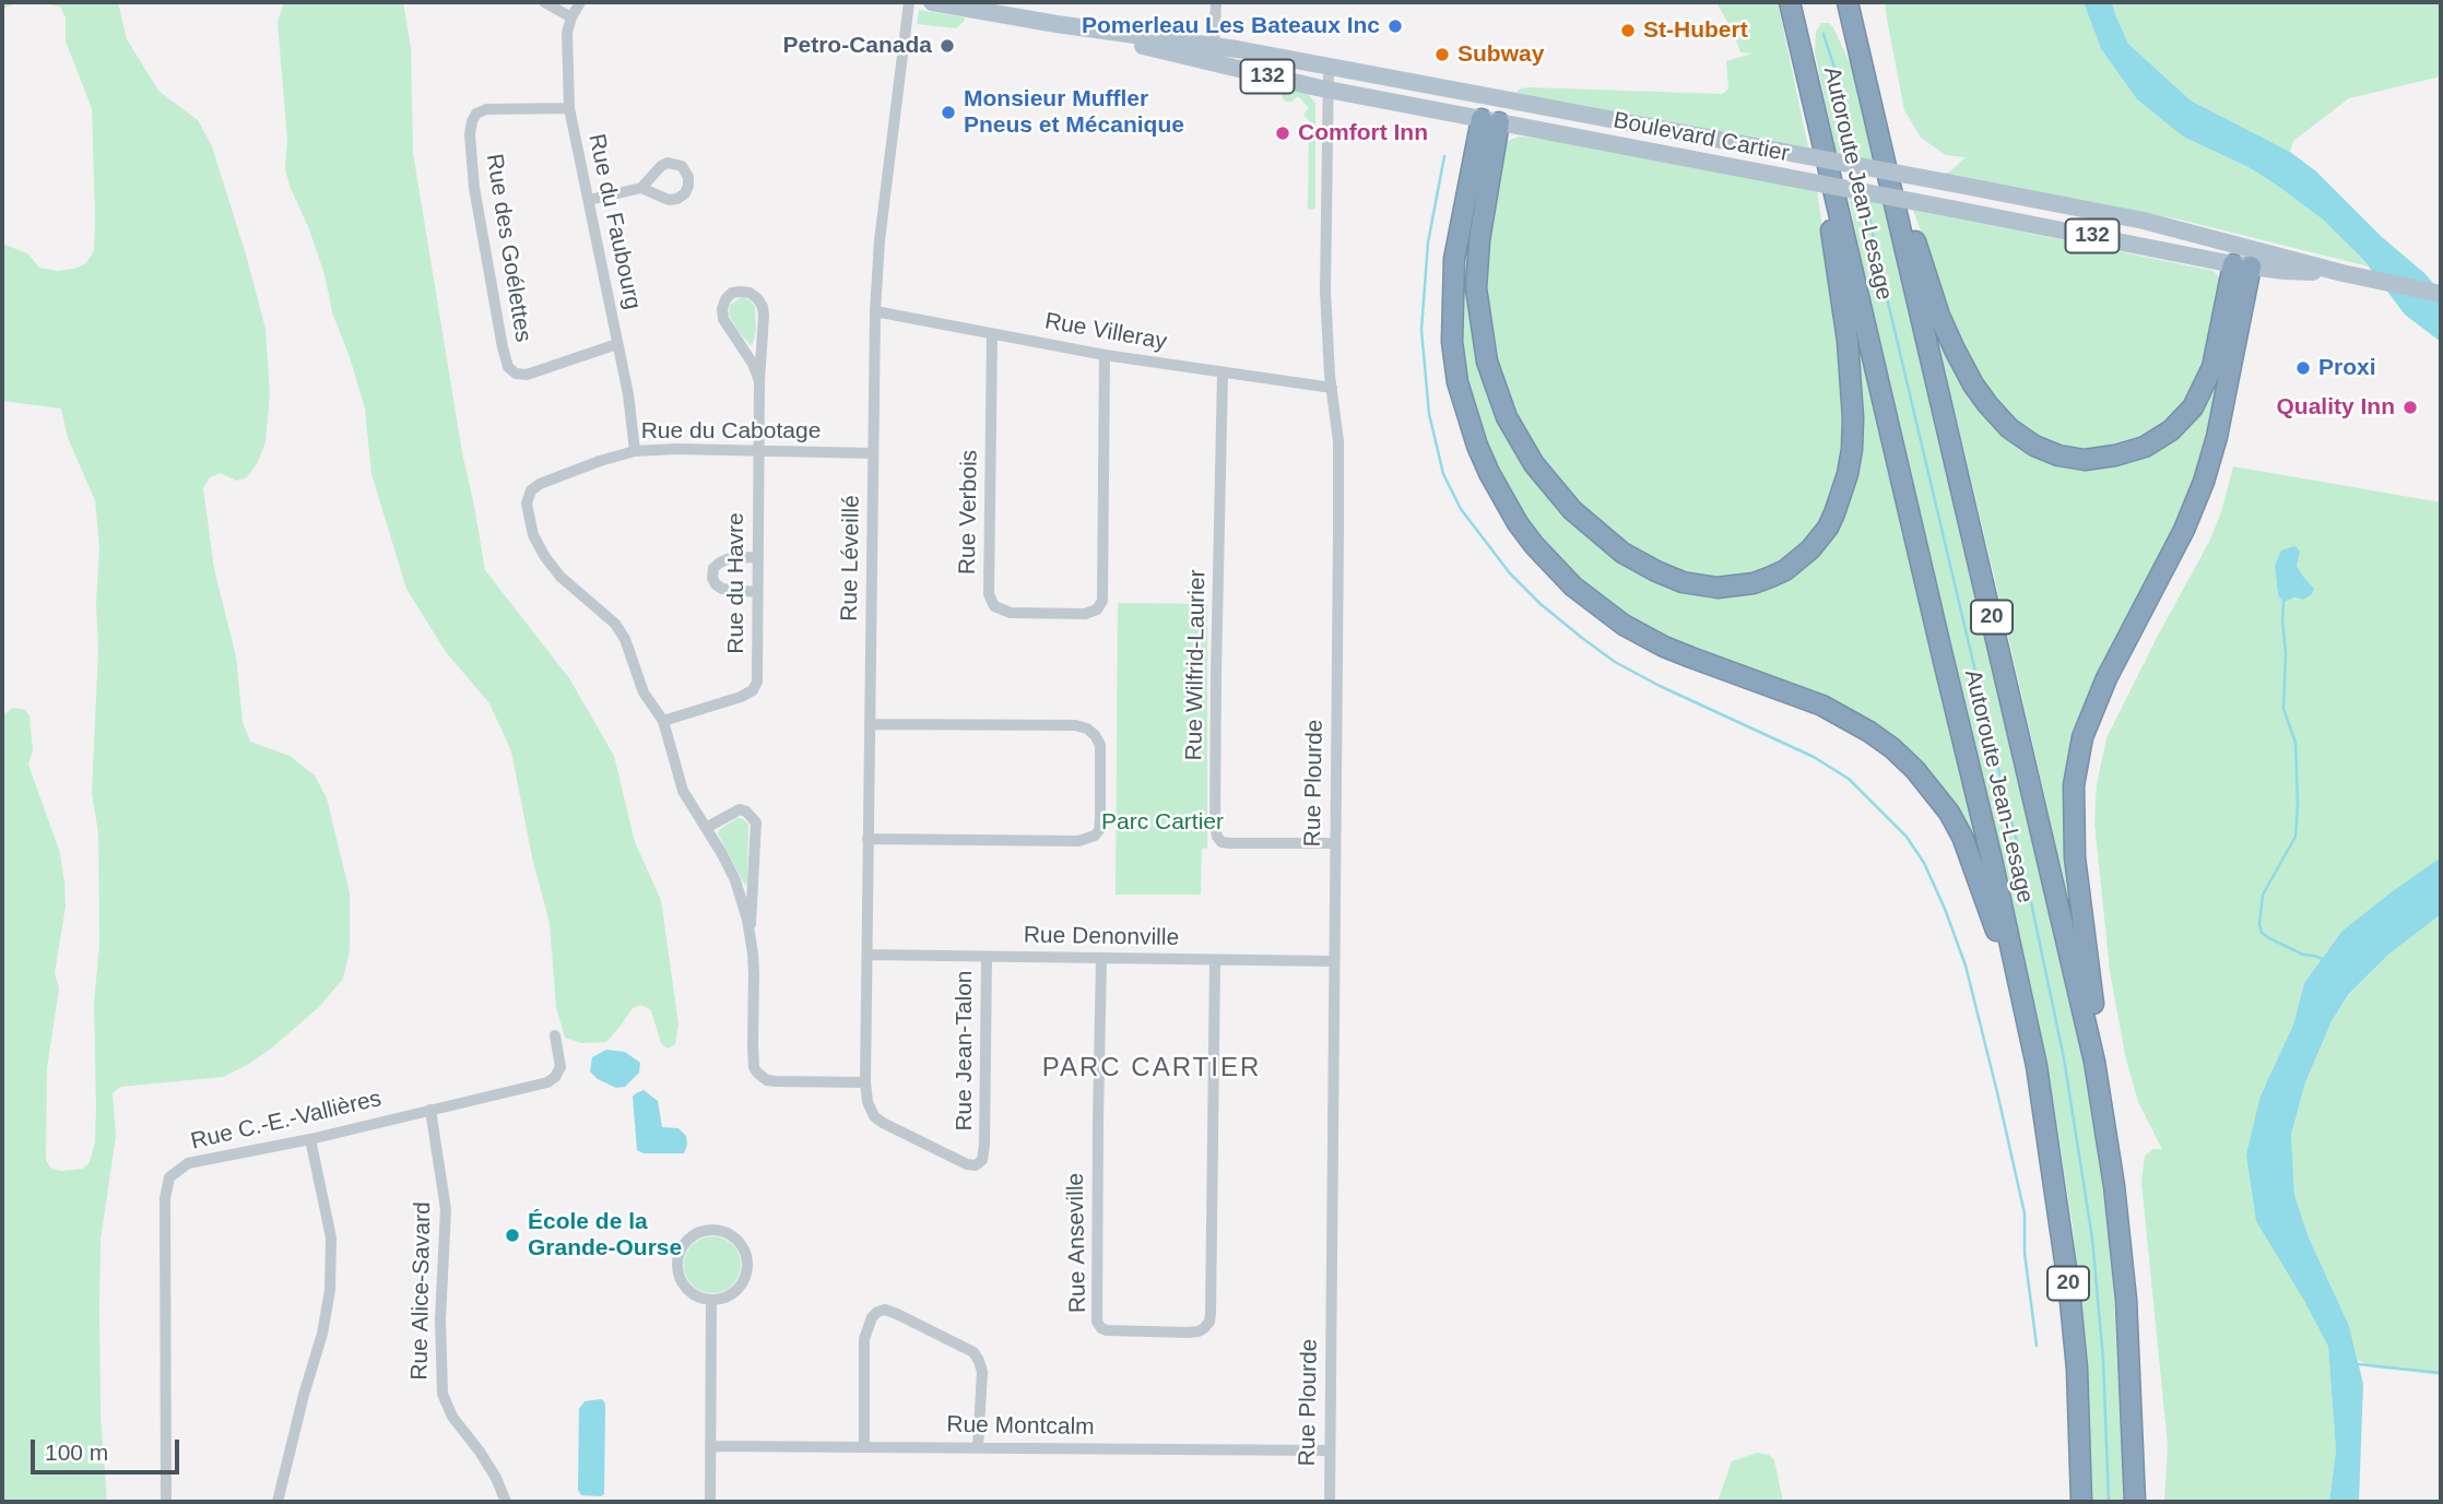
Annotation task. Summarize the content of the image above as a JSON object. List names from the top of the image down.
{
  "streets": {
    "highway": ["Autoroute Jean-Lesage", "20"],
    "main road": ["132", "Boulevard Cartier"],
    "street": [
      "Rue du Faubourg",
      "Rue des Goélettes",
      "Rue Villeray",
      "Rue du Cabotage",
      "Rue Verbois",
      "Rue Léveillé",
      "Rue du Havre",
      "Rue Wilfrid-Laurier",
      "Rue Plourde",
      "Rue Denonville",
      "Rue Jean-Talon",
      "Rue C.-E.-Vallières",
      "Rue Anseville",
      "Rue Alice-Savard",
      "Rue Montcalm"
    ]
  },
  "crossings": [
    ["Boulevard Cartier", "Rue Plourde"],
    ["Rue du Faubourg", "Rue des Goélettes"],
    ["Rue du Faubourg", "Rue du Cabotage"],
    ["Rue Villeray", "Rue Verbois"],
    ["Rue Villeray", "Rue Léveillé"],
    ["Rue Villeray", "Rue Wilfrid-Laurier"],
    ["Rue Villeray", "Rue Plourde"],
    ["Rue du Cabotage", "Rue Léveillé"],
    ["Rue du Cabotage", "Rue du Havre"],
    ["Rue Léveillé", "Rue Denonville"],
    ["Rue Léveillé", "Rue Jean-Talon"],
    ["Rue Wilfrid-Laurier", "Rue Plourde"],
    ["Rue Plourde", "Rue Denonville"],
    ["Rue Plourde", "Rue Montcalm"],
    ["Rue Denonville", "Rue Jean-Talon"],
    ["Rue Denonville", "Rue Anseville"],
    ["Rue C.-E.-Vallières", "Rue Alice-Savard"]
  ],
  "districts": ["PARC CARTIER"],
  "parks": ["Parc Cartier"],
  "places": [
    "Pomerleau Les Bateaux Inc",
    "St-Hubert",
    "Petro-Canada",
    "Subway",
    "Monsieur Muffler Pneus et Mécanique",
    "Comfort Inn",
    "Proxi",
    "Quality Inn",
    "École de la Grande-Ourse"
  ],
  "scale_bar": "100 m"
}
